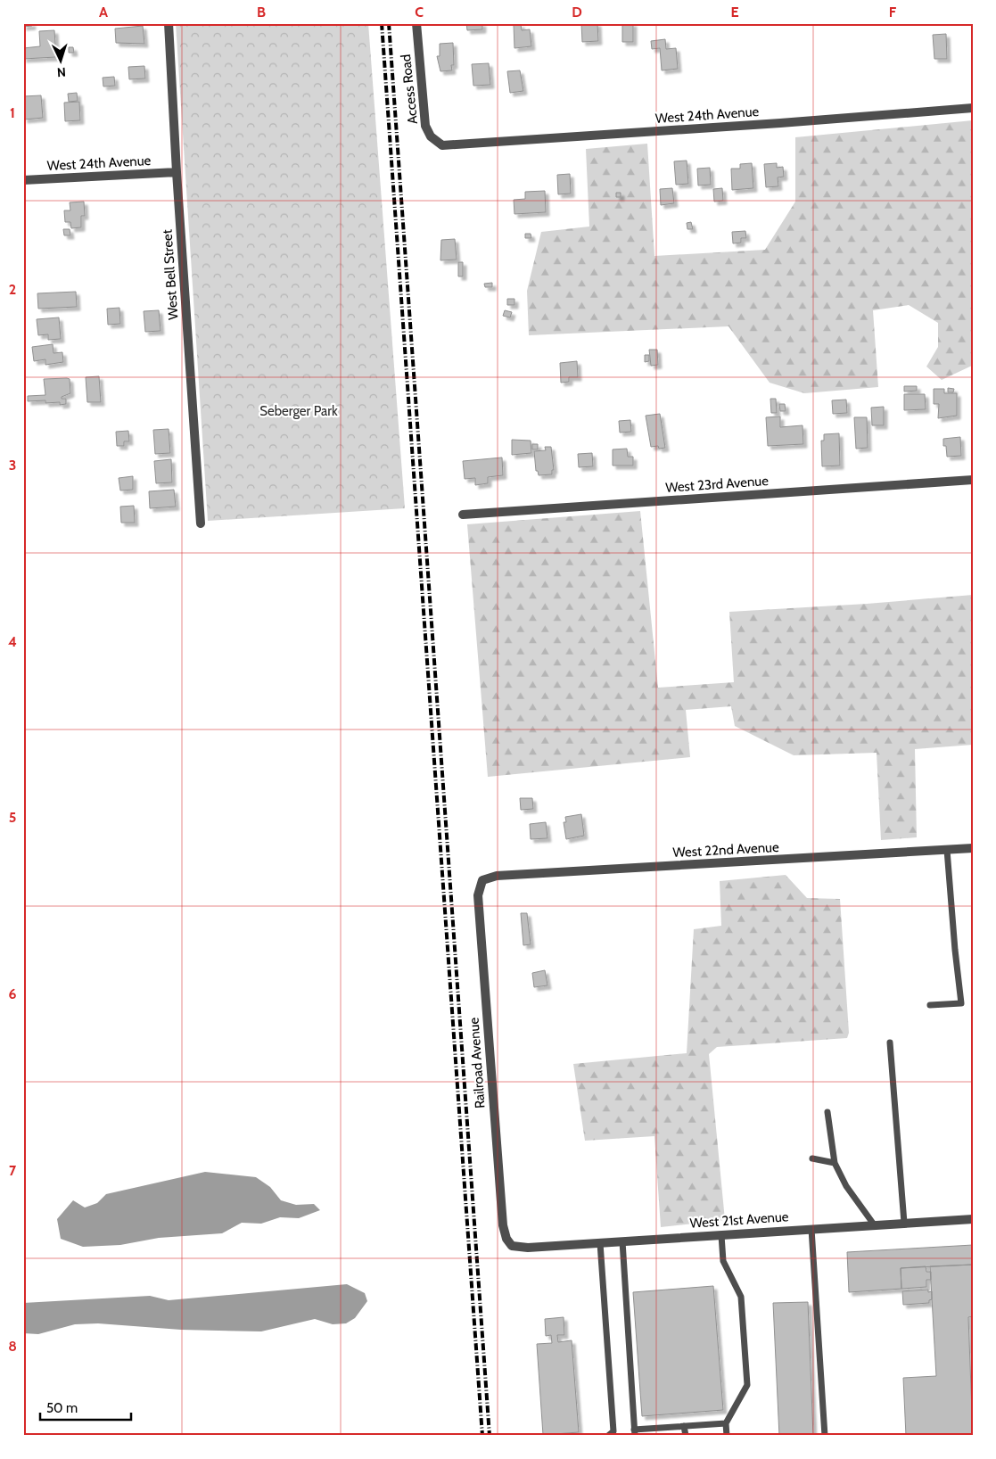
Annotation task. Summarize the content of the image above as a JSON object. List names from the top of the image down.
{
  "streets": {
    "street": [
      "Access Road",
      "West 24th Avenue",
      "West Bell Street",
      "West 23rd Avenue",
      "West 22nd Avenue",
      "Railroad Avenue",
      "West 21st Avenue"
    ]
  },
  "crossings": [
    ["Access Road", "West 24th Avenue"],
    ["West 24th Avenue", "West Bell Street"],
    ["West 22nd Avenue", "Railroad Avenue"],
    ["Railroad Avenue", "West 21st Avenue"]
  ],
  "parks": ["Seberger Park"],
  "scale_bar": "50 m",
  "north": "bottom",
  "grid": {
    "columns": [
      "A",
      "B",
      "C",
      "D",
      "E",
      "F"
    ],
    "rows": [
      "1",
      "2",
      "3",
      "4",
      "5",
      "6",
      "7",
      "8"
    ]
  }
}
